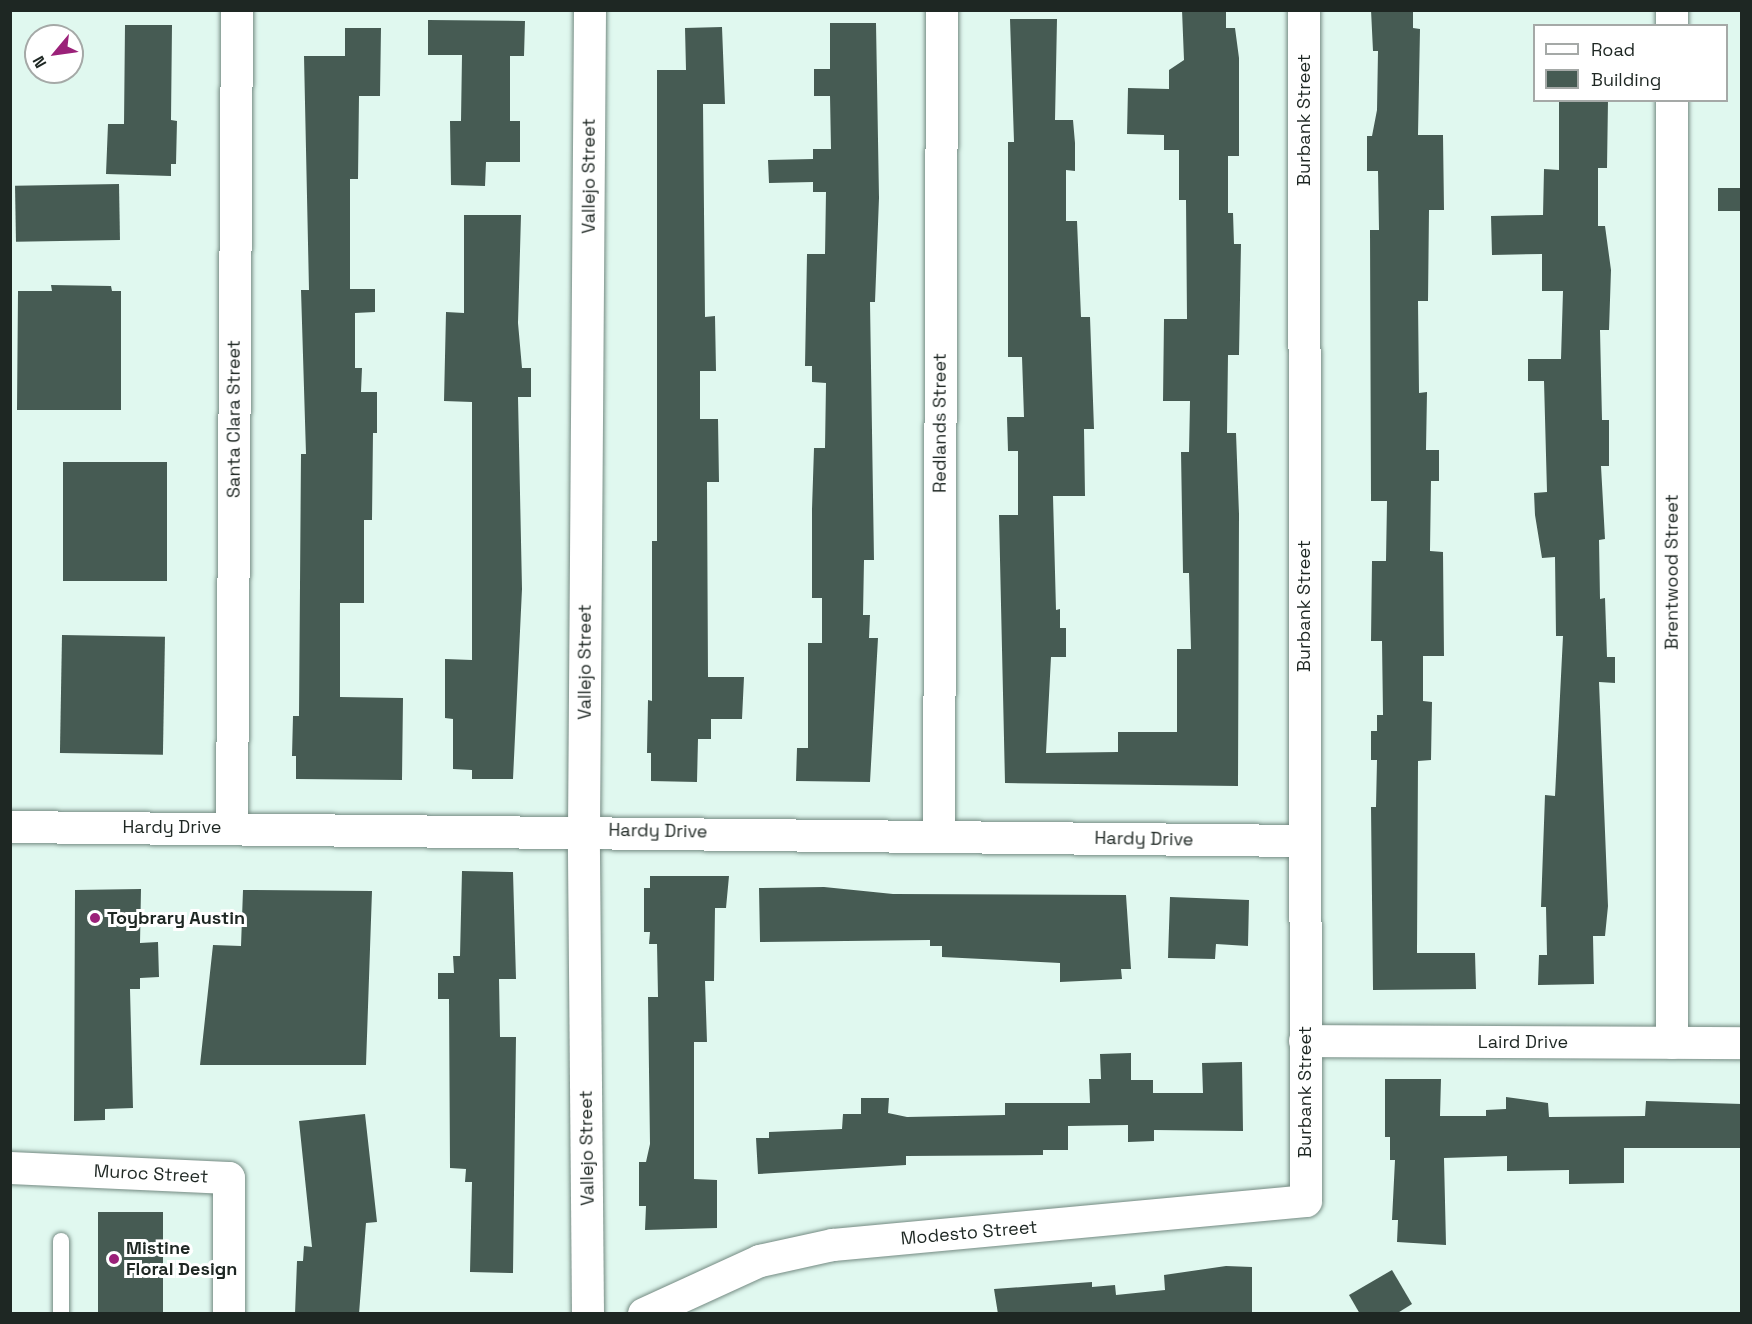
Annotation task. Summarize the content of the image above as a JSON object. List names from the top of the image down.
{
  "streets": {
    "street": [
      "Burbank Street",
      "Vallejo Street",
      "Santa Clara Street",
      "Redlands Street",
      "Brentwood Street",
      "Hardy Drive",
      "Laird Drive",
      "Muroc Street",
      "Modesto Street"
    ]
  },
  "crossings": [
    ["Burbank Street", "Hardy Drive"],
    ["Burbank Street", "Laird Drive"],
    ["Burbank Street", "Modesto Street"],
    ["Vallejo Street", "Hardy Drive"],
    ["Santa Clara Street", "Hardy Drive"],
    ["Redlands Street", "Hardy Drive"],
    ["Brentwood Street", "Laird Drive"]
  ],
  "places": ["Toybrary Austin", "Mistine Floral Design"],
  "legend": ["Road", "Building"],
  "north": "bottom left"
}
